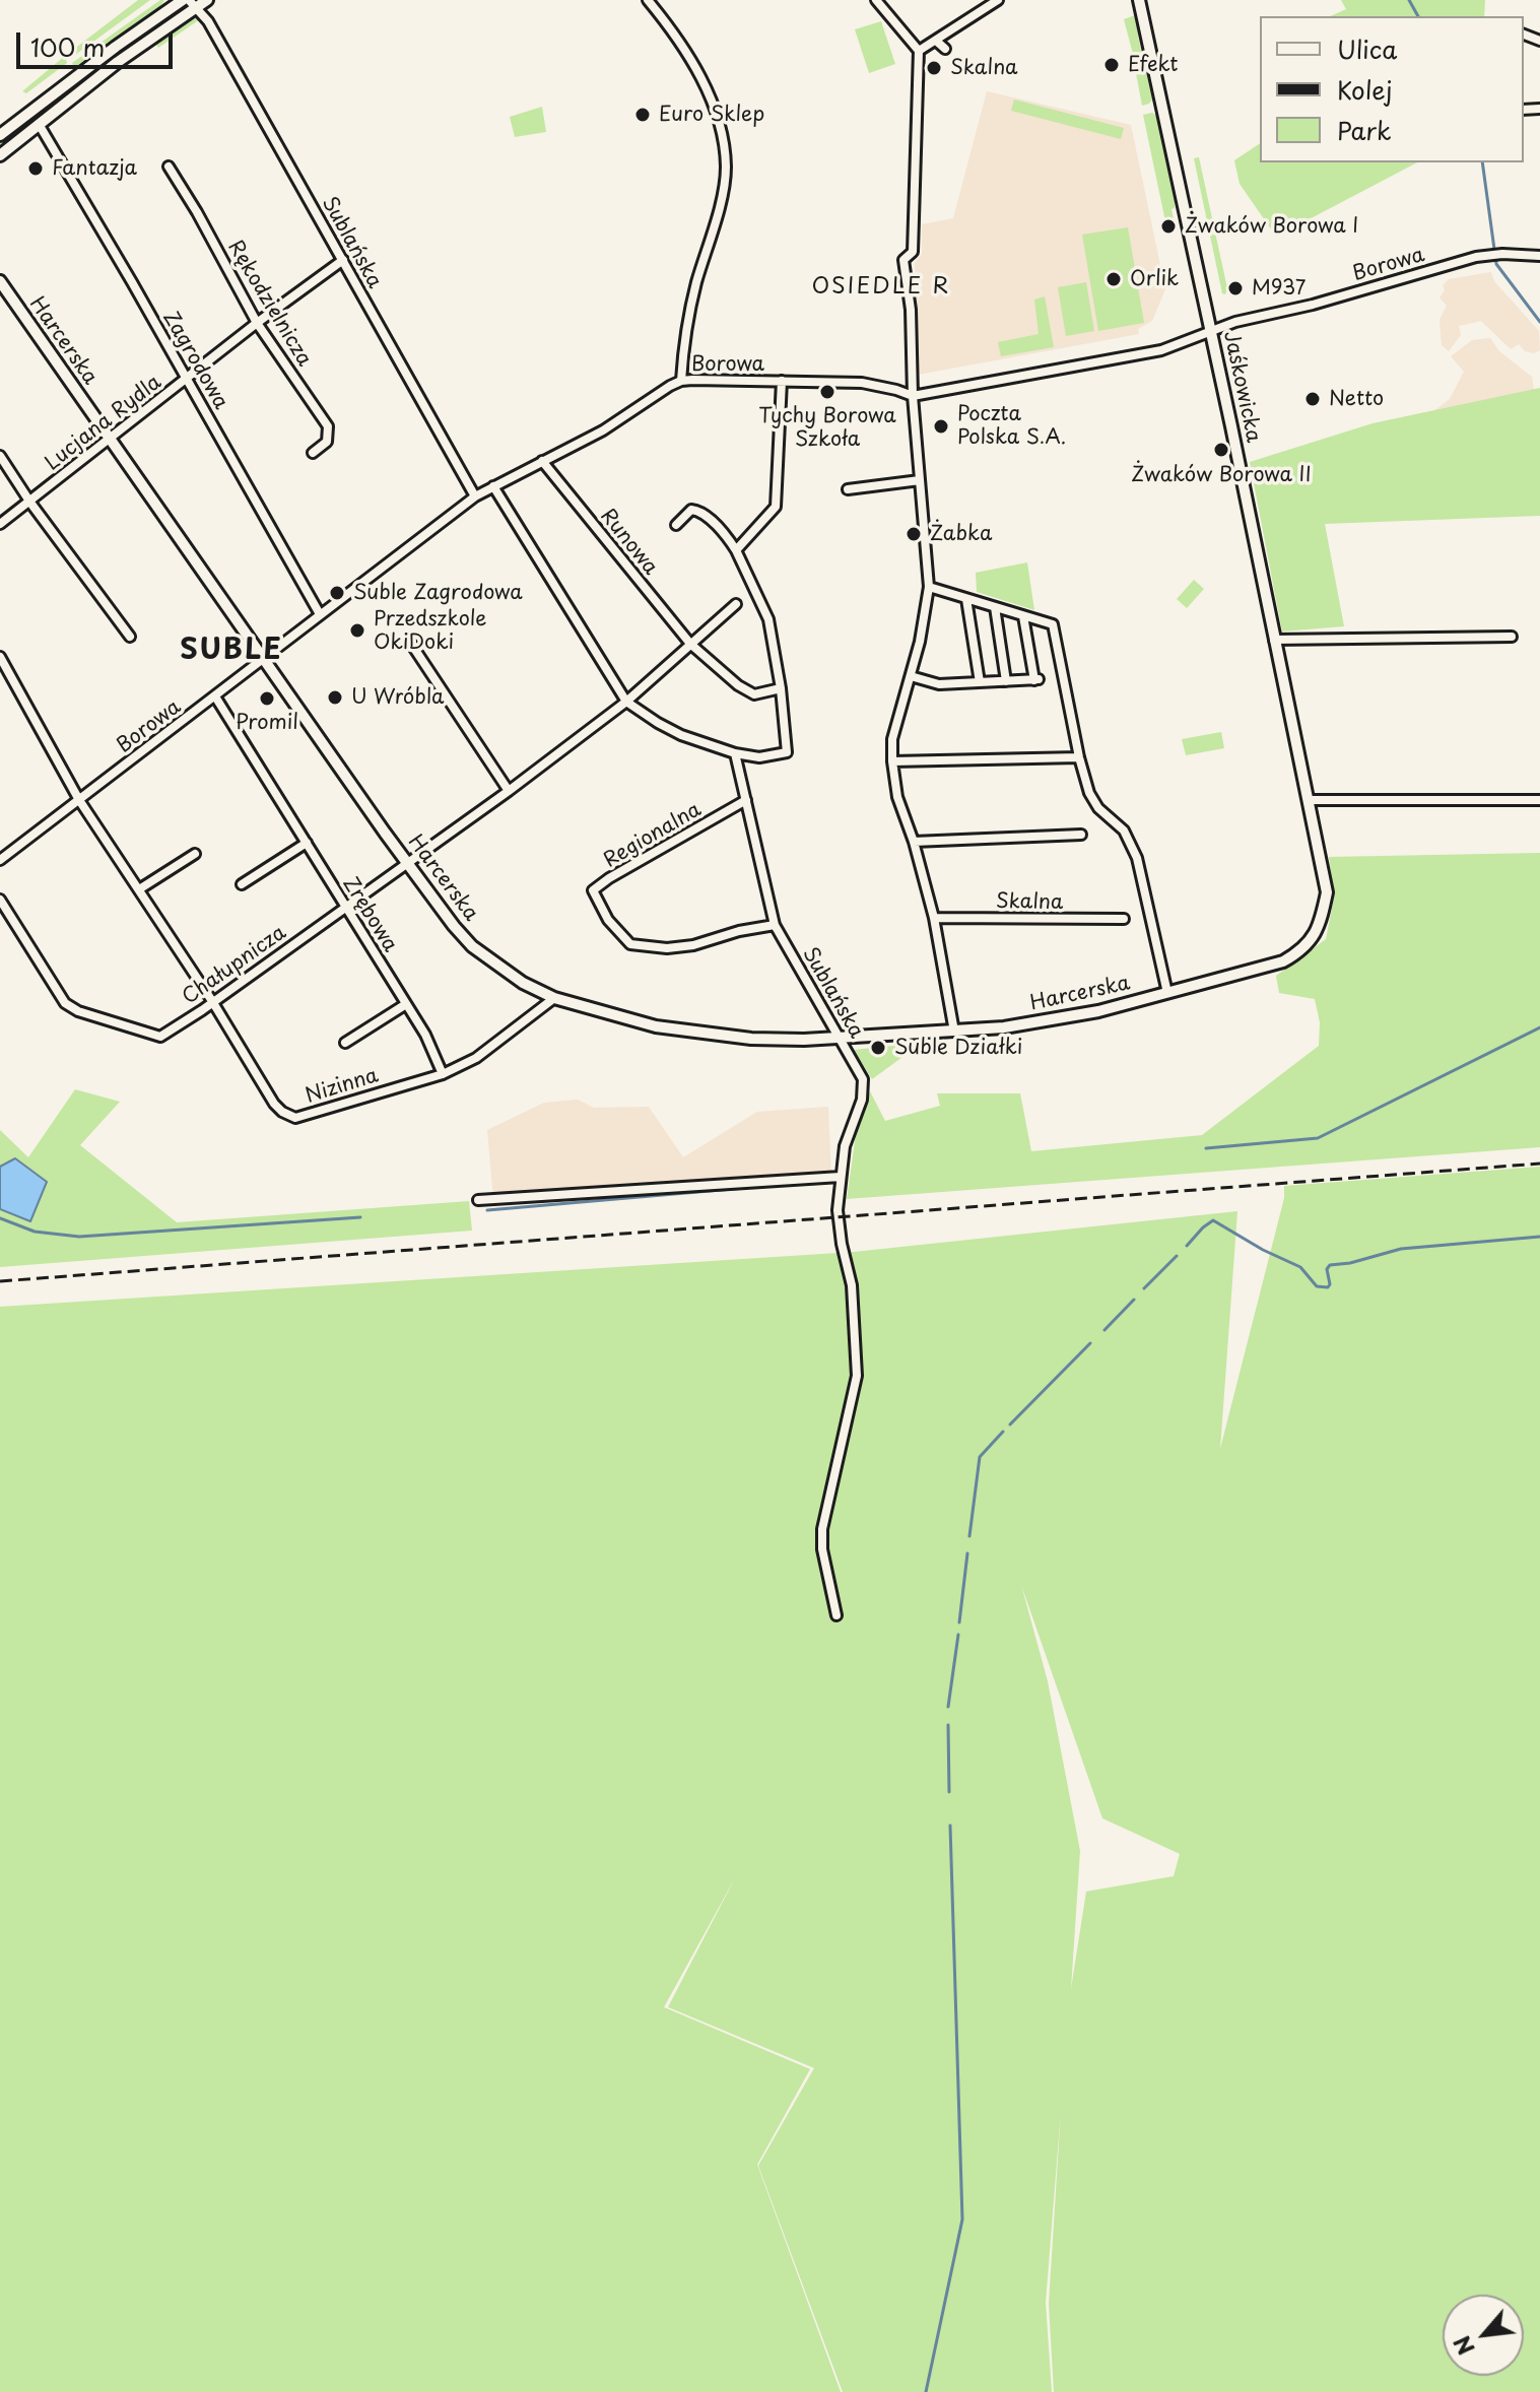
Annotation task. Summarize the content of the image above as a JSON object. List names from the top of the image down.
{
  "streets": {
    "street": [
      "Sublańska",
      "Borowa",
      "Rękodzielnicza",
      "Harcerska",
      "Zagrodowa",
      "Jaśkowicka",
      "Lucjana Rydla",
      "Runowa",
      "Regionalna",
      "Skalna",
      "Zrębowa",
      "Chałupnicza",
      "Nizinna"
    ]
  },
  "crossings": [
    ["Sublańska", "Borowa"],
    ["Sublańska", "Harcerska"],
    ["Sublańska", "Lucjana Rydla"],
    ["Sublańska", "Regionalna"],
    ["Borowa", "Harcerska"],
    ["Borowa", "Zagrodowa"],
    ["Borowa", "Jaśkowicka"],
    ["Borowa", "Runowa"],
    ["Borowa", "Zrębowa"],
    ["Borowa", "Nizinna"],
    ["Rękodzielnicza", "Lucjana Rydla"],
    ["Harcerska", "Jaśkowicka"],
    ["Harcerska", "Lucjana Rydla"],
    ["Harcerska", "Chałupnicza"],
    ["Harcerska", "Nizinna"],
    ["Zagrodowa", "Lucjana Rydla"],
    ["Zrębowa", "Chałupnicza"],
    ["Zrębowa", "Nizinna"],
    ["Chałupnicza", "Nizinna"]
  ],
  "districts": ["OSIEDLE R", "SUBLE"],
  "places": [
    "Efekt",
    "Skalna",
    "Euro Sklep",
    "Fantazja",
    "Żwaków Borowa I",
    "Orlik",
    "M937",
    "Tychy Borowa Szkoła",
    "Netto",
    "Poczta Polska S.A.",
    "Żwaków Borowa II",
    "Żabka",
    "Suble Zagrodowa",
    "Przedszkole OkiDoki",
    "U Wróbla",
    "Promil",
    "Suble Działki"
  ],
  "legend": ["Ulica", "Kolej", "Park"],
  "scale_bar": "100 m",
  "north": "bottom left"
}
